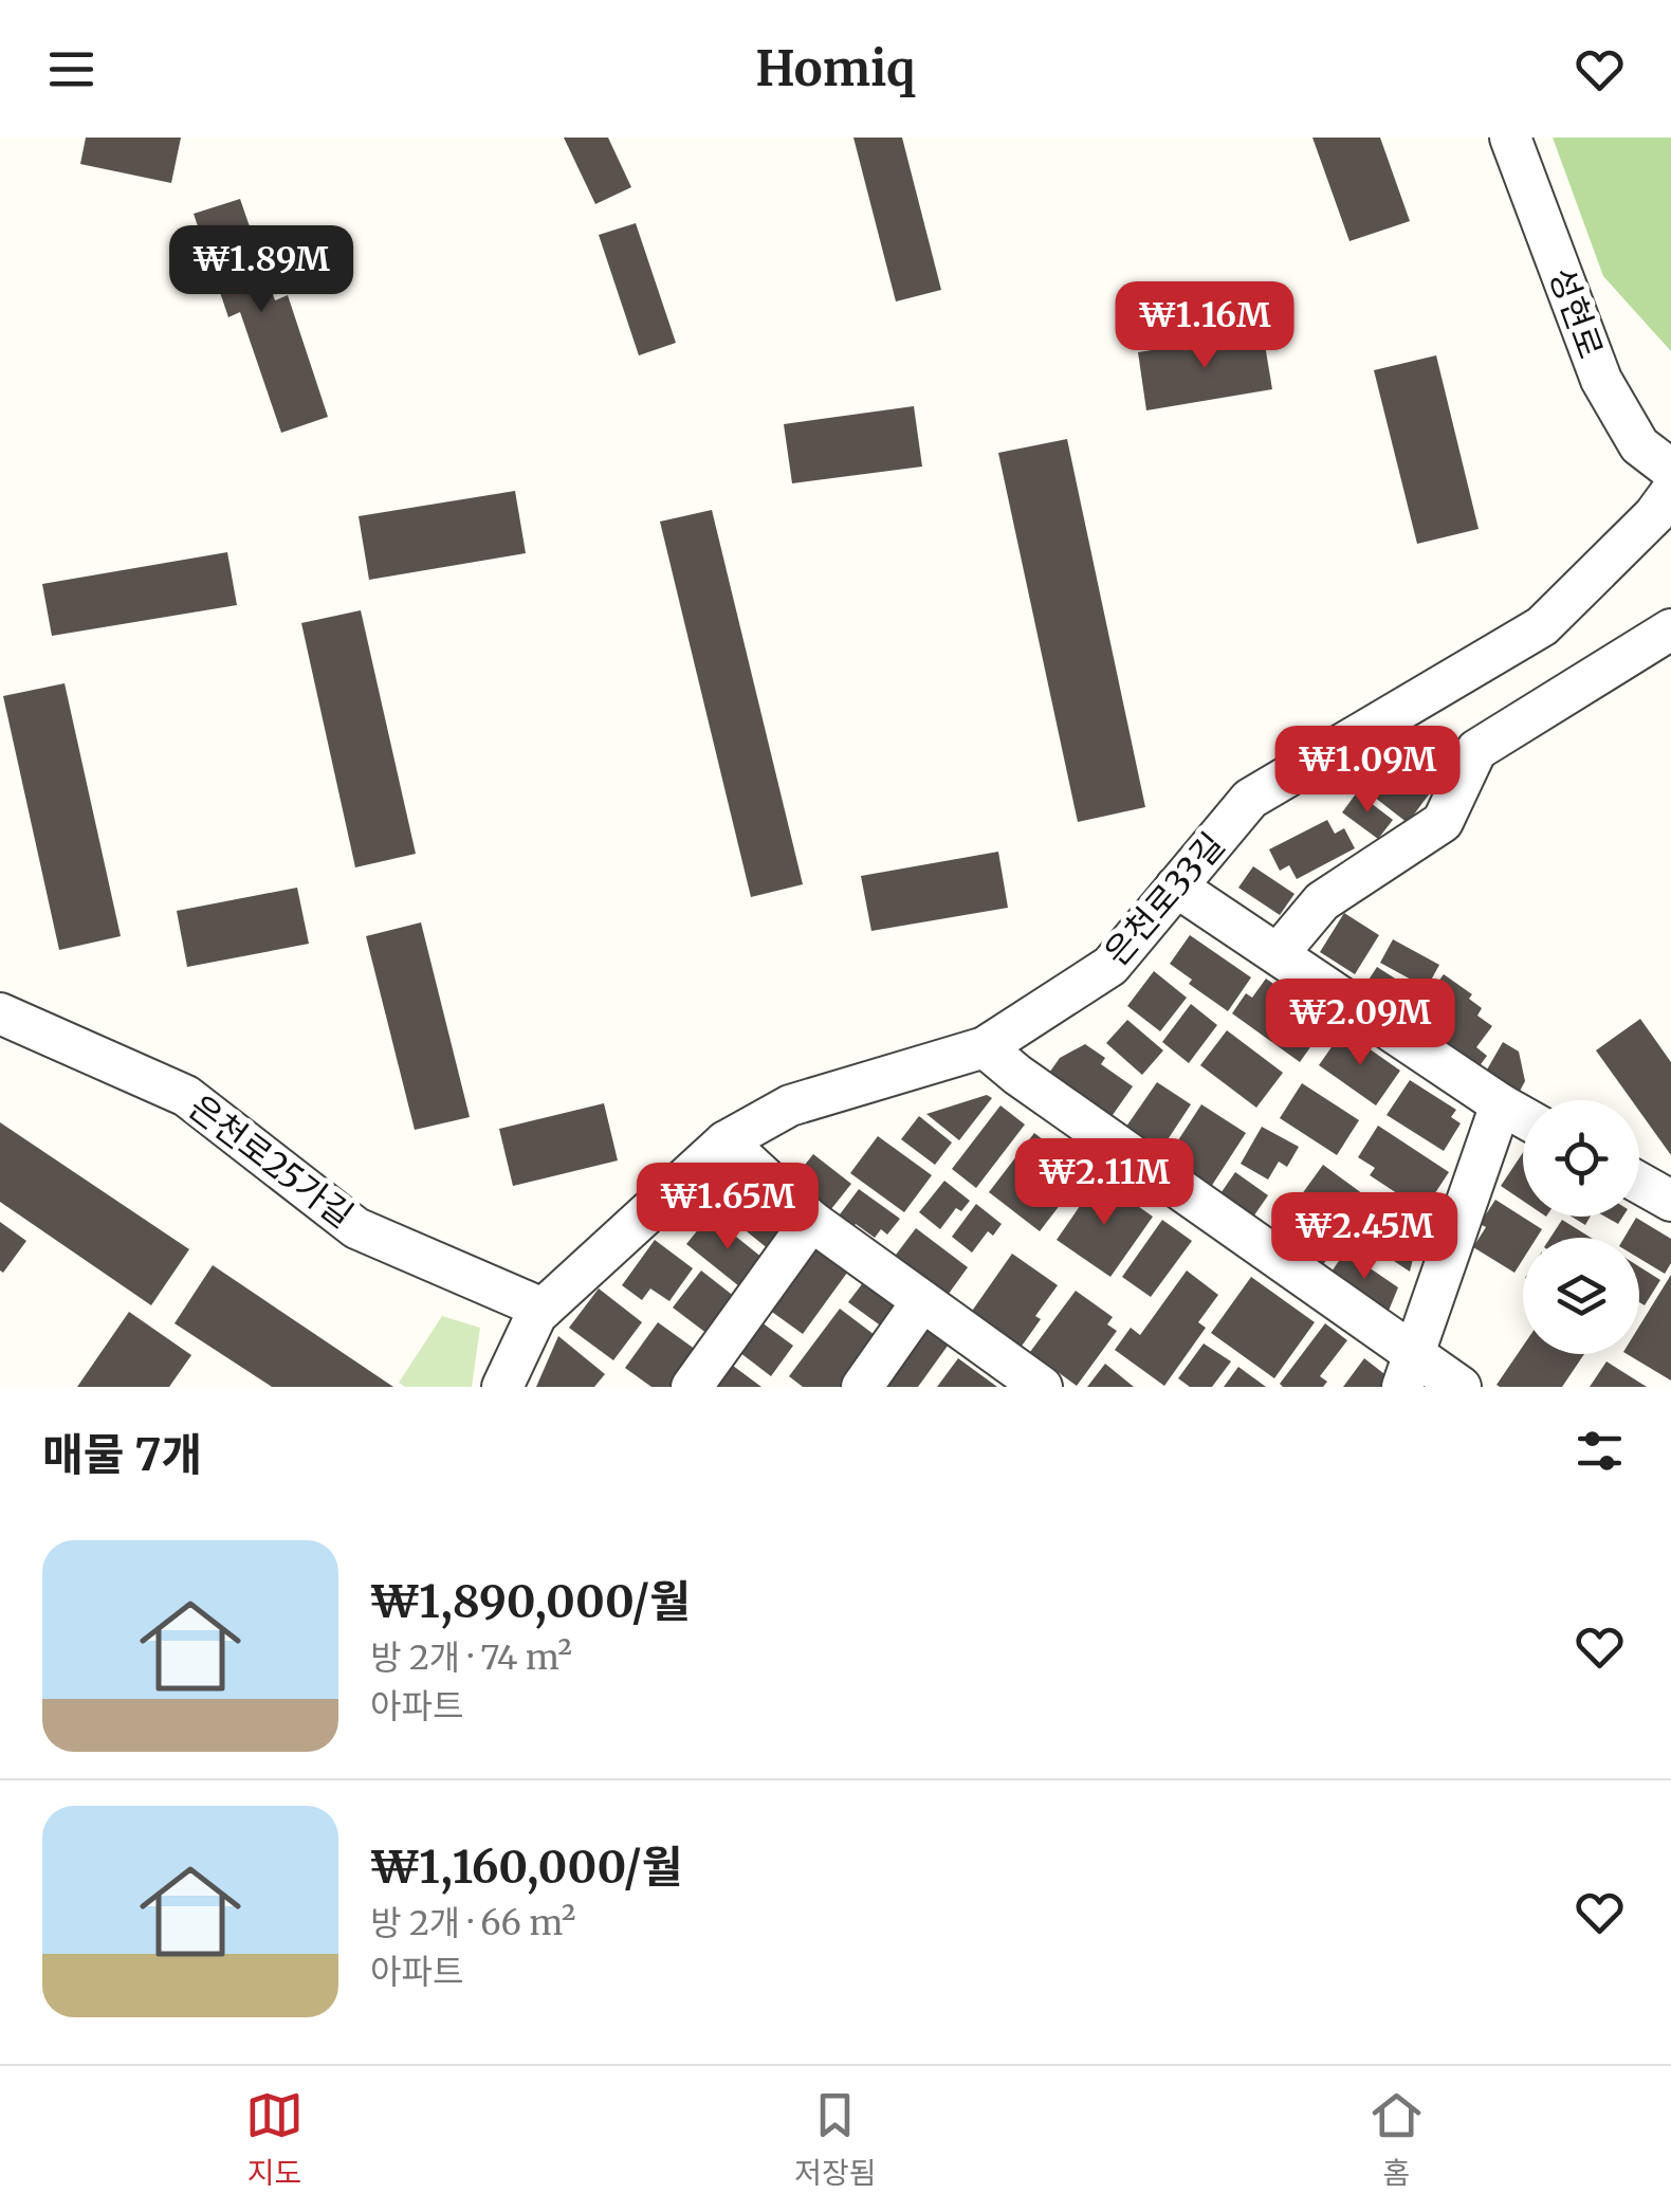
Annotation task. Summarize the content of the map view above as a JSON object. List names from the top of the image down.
{
  "streets": {
    "street": ["성현로", "은천로33길", "은천로25가길"]
  },
  "page": {
    "header": "Homiq",
    "price": [
      "₩1.89M",
      "₩1.16M",
      "₩1.09M",
      "₩2.09M",
      "₩2.11M",
      "₩1.65M",
      "₩2.45M"
    ],
    "heading": "매물 7개",
    "list": [
      {
        "name": "₩1,890,000/월",
        "note": "방 2개 · 74 m² · 아파트"
      },
      {
        "name": "₩1,160,000/월",
        "note": "방 2개 · 66 m² · 아파트"
      }
    ],
    "tabs": ["지도", "저장됨", "홈"]
  }
}
